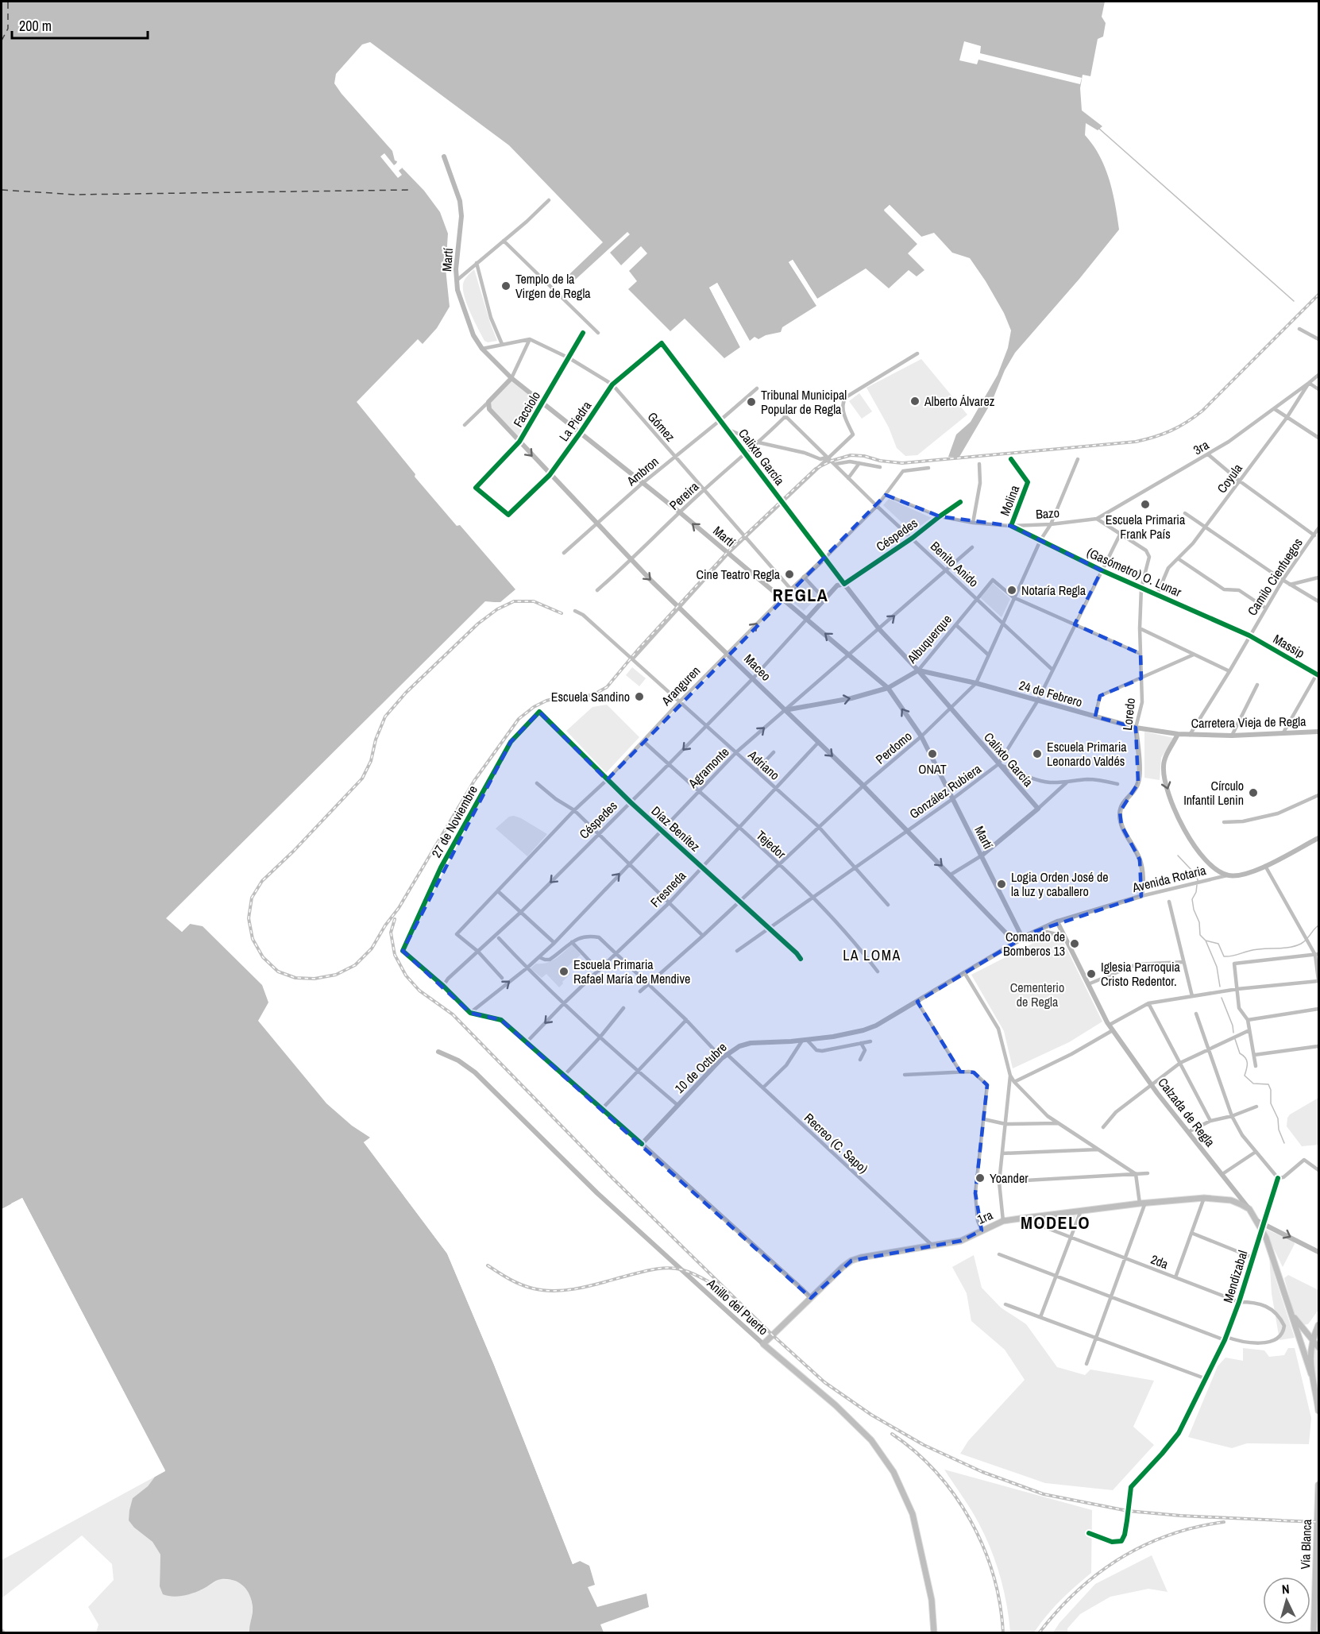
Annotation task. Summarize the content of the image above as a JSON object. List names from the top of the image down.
{
  "streets": {
    "main road": [
      "Martí",
      "Calixto García",
      "Céspedes",
      "Albuquerque",
      "Maceo",
      "Aranguren",
      "24 de Febrero",
      "Loredo",
      "Carretera Vieja de Regla",
      "Avenida Rotaria",
      "10 de Octubre",
      "Calzada de Regla",
      "1ra",
      "Anillo del Puerto",
      "Vía Blanca"
    ],
    "street": [
      "Facciolo",
      "La Piedra",
      "Gómez",
      "3ra",
      "Ambron",
      "Coyula",
      "Pereira",
      "Molina",
      "Bazo",
      "Benito Anido",
      "(Gasómetro) O. Lunar",
      "Camilo Cienfuegos",
      "Massip",
      "Perdomo",
      "Adriano",
      "Agramonte",
      "González Rubiera",
      "27 de Noviembre",
      "Díaz Benítez",
      "Tejedor",
      "Fresneda",
      "Recreo (C. Sapo)",
      "2da",
      "Mendizabal"
    ]
  },
  "crossings": [
    ["Martí", "Facciolo"],
    ["Martí", "La Piedra"],
    ["Martí", "Ambron"],
    ["Martí", "Pereira"],
    ["Martí", "Céspedes"],
    ["Martí", "Albuquerque"],
    ["Martí", "Aranguren"],
    ["Martí", "Perdomo"],
    ["Martí", "Agramonte"],
    ["Martí", "González Rubiera"],
    ["Martí", "Avenida Rotaria"],
    ["Martí", "10 de Octubre"],
    ["Facciolo", "La Piedra"],
    ["Facciolo", "Gómez"],
    ["Facciolo", "Maceo"],
    ["La Piedra", "Gómez"],
    ["La Piedra", "Calixto García"],
    ["La Piedra", "Maceo"],
    ["Gómez", "Ambron"],
    ["Gómez", "Pereira"],
    ["Gómez", "Aranguren"],
    ["3ra", "Coyula"],
    ["3ra", "Bazo"],
    ["Calixto García", "Ambron"],
    ["Calixto García", "Pereira"],
    ["Calixto García", "Céspedes"],
    ["Calixto García", "Albuquerque"],
    ["Calixto García", "Aranguren"],
    ["Calixto García", "24 de Febrero"],
    ["Calixto García", "Perdomo"],
    ["Calixto García", "Agramonte"],
    ["Calixto García", "González Rubiera"],
    ["Ambron", "Maceo"],
    ["Coyula", "(Gasómetro) O. Lunar"],
    ["Pereira", "Benito Anido"],
    ["Pereira", "Maceo"],
    ["Molina", "Bazo"],
    ["Molina", "(Gasómetro) O. Lunar"],
    ["Bazo", "Céspedes"],
    ["Bazo", "(Gasómetro) O. Lunar"],
    ["Bazo", "Aranguren"],
    ["Bazo", "Perdomo"],
    ["Céspedes", "Benito Anido"],
    ["Céspedes", "Maceo"],
    ["Céspedes", "Aranguren"],
    ["Céspedes", "Adriano"],
    ["Céspedes", "Díaz Benítez"],
    ["Céspedes", "Tejedor"],
    ["Benito Anido", "Albuquerque"],
    ["Benito Anido", "Aranguren"],
    ["Benito Anido", "Perdomo"],
    ["Benito Anido", "Agramonte"],
    ["Benito Anido", "González Rubiera"],
    ["(Gasómetro) O. Lunar", "Camilo Cienfuegos"],
    ["(Gasómetro) O. Lunar", "Massip"],
    ["(Gasómetro) O. Lunar", "Loredo"],
    ["(Gasómetro) O. Lunar", "Perdomo"],
    ["(Gasómetro) O. Lunar", "González Rubiera"],
    ["Camilo Cienfuegos", "Massip"],
    ["Camilo Cienfuegos", "Carretera Vieja de Regla"],
    ["Albuquerque", "Maceo"],
    ["Albuquerque", "24 de Febrero"],
    ["Albuquerque", "Perdomo"],
    ["Albuquerque", "Agramonte"],
    ["Maceo", "Aranguren"],
    ["Maceo", "Perdomo"],
    ["Maceo", "Agramonte"],
    ["Maceo", "González Rubiera"],
    ["Maceo", "Fresneda"],
    ["Maceo", "10 de Octubre"],
    ["Aranguren", "Adriano"],
    ["Aranguren", "Díaz Benítez"],
    ["Aranguren", "Tejedor"],
    ["24 de Febrero", "Loredo"],
    ["24 de Febrero", "Carretera Vieja de Regla"],
    ["24 de Febrero", "Perdomo"],
    ["24 de Febrero", "González Rubiera"],
    ["Loredo", "González Rubiera"],
    ["Loredo", "Avenida Rotaria"],
    ["Perdomo", "Adriano"],
    ["Perdomo", "Díaz Benítez"],
    ["Perdomo", "Tejedor"],
    ["Perdomo", "Recreo (C. Sapo)"],
    ["Adriano", "Agramonte"],
    ["Adriano", "González Rubiera"],
    ["Adriano", "Fresneda"],
    ["Agramonte", "Díaz Benítez"],
    ["Agramonte", "Tejedor"],
    ["González Rubiera", "Díaz Benítez"],
    ["González Rubiera", "Tejedor"],
    ["27 de Noviembre", "Díaz Benítez"],
    ["Díaz Benítez", "Fresneda"],
    ["Tejedor", "Fresneda"],
    ["Avenida Rotaria", "10 de Octubre"],
    ["Avenida Rotaria", "Calzada de Regla"],
    ["Fresneda", "Recreo (C. Sapo)"],
    ["10 de Octubre", "Recreo (C. Sapo)"],
    ["Calzada de Regla", "1ra"],
    ["Calzada de Regla", "Mendizabal"],
    ["Recreo (C. Sapo)", "1ra"],
    ["1ra", "2da"],
    ["1ra", "Anillo del Puerto"],
    ["2da", "Mendizabal"]
  ],
  "one_way": ["Albuquerque", "Agramonte"],
  "districts": ["REGLA", "LA LOMA", "MODELO"],
  "parks": ["Cementerio de Regla"],
  "places": [
    "Templo de la Virgen de Regla",
    "Alberto Álvarez",
    "Tribunal Municipal Popular de Regla",
    "Escuela Primaria Frank País",
    "Cine Teatro Regla",
    "Notaría Regla",
    "Escuela Sandino",
    "ONAT",
    "Escuela Primaria Leonardo Valdés",
    "Círculo Infantil Lenin",
    "Logia Orden José de la luz y caballero",
    "Comando de Bomberos 13",
    "Escuela Primaria Rafael María de Mendive",
    "Iglesia Parroquia Cristo Redentor.",
    "Yoander"
  ],
  "scale_bar": "200 m",
  "north": "top"
}
